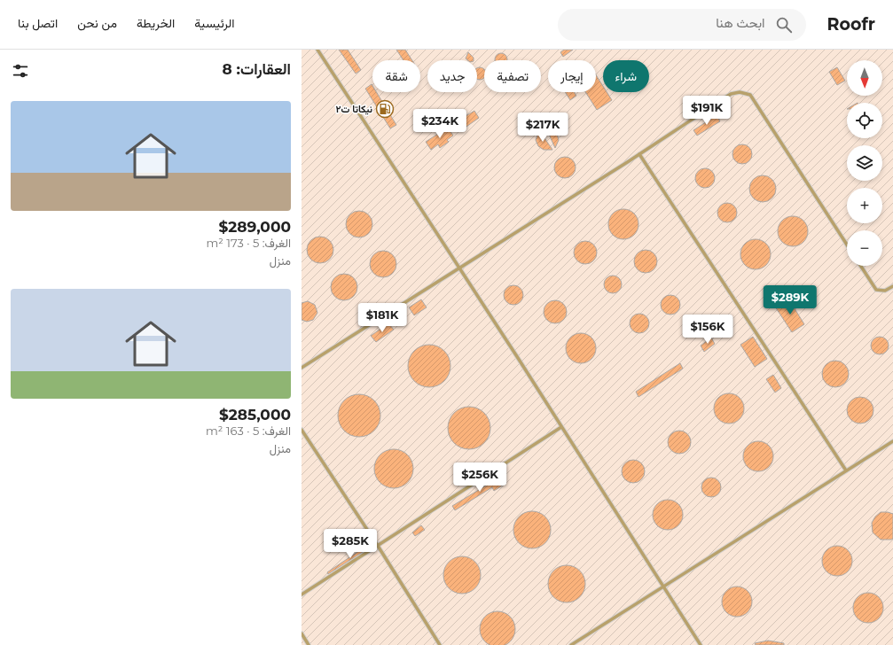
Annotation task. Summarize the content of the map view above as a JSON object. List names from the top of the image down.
{
  "places": {
    "fuel station": ["نيكاتا ت٢"]
  },
  "north": "bottom",
  "page": {
    "header": "Roofr",
    "search": "ابحث هنا",
    "nav": [
      "الرئيسية",
      "الخريطة",
      "من نحن",
      "اتصل بنا"
    ],
    "heading": "العقارات: 8",
    "map_buttons": ["+", "−"],
    "chip": [
      "شراء",
      "إيجار",
      "تصفية",
      "جديد",
      "شقة"
    ],
    "list": [
      {
        "name": "$289,000",
        "note": "الغرف: 5 · 173 m² · منزل"
      },
      {
        "name": "$285,000",
        "note": "الغرف: 5 · 163 m² · منزل"
      }
    ],
    "price": [
      "$191K",
      "$234K",
      "$217K",
      "$289K",
      "$181K",
      "$156K",
      "$256K",
      "$285K"
    ]
  }
}
